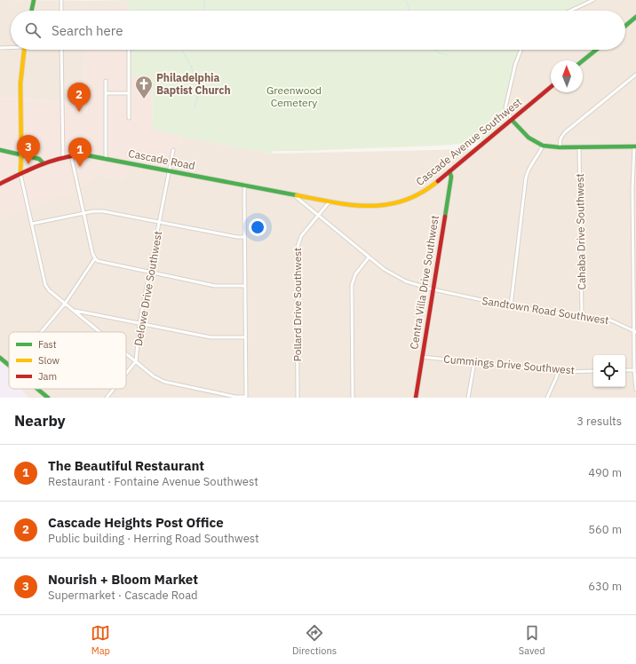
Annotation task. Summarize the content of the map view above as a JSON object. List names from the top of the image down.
{
  "streets": {
    "main road": ["Cascade Avenue Southwest", "Cascade Road", "Centra Villa Drive Southwest"],
    "street": [
      "Cahaba Drive Southwest",
      "Delowe Drive Southwest",
      "Pollard Drive Southwest",
      "Sandtown Road Southwest",
      "Cummings Drive Southwest"
    ]
  },
  "crossings": [
    ["Cascade Avenue Southwest", "Cascade Road"],
    ["Cascade Avenue Southwest", "Centra Villa Drive Southwest"],
    ["Cascade Avenue Southwest", "Pollard Drive Southwest"],
    ["Cascade Road", "Delowe Drive Southwest"],
    ["Cascade Road", "Pollard Drive Southwest"],
    ["Cascade Road", "Sandtown Road Southwest"],
    ["Cahaba Drive Southwest", "Sandtown Road Southwest"],
    ["Centra Villa Drive Southwest", "Sandtown Road Southwest"],
    ["Centra Villa Drive Southwest", "Cummings Drive Southwest"],
    ["Pollard Drive Southwest", "Sandtown Road Southwest"]
  ],
  "parks": ["Greenwood Cemetery"],
  "places": {
    "church": ["Philadelphia Baptist Church"]
  },
  "legend": ["Fast", "Slow", "Jam"],
  "north": "top",
  "page": {
    "search": "Search here",
    "pins": ["2", "3", "1"],
    "heading": ["Nearby", "3 results"],
    "list": [
      {
        "mark": "1",
        "name": "The Beautiful Restaurant",
        "note": "Restaurant · Fontaine Avenue Southwest",
        "value": "490 m"
      },
      {
        "mark": "2",
        "name": "Cascade Heights Post Office",
        "note": "Public building · Herring Road Southwest",
        "value": "560 m"
      },
      {
        "mark": "3",
        "name": "Nourish + Bloom Market",
        "note": "Supermarket · Cascade Road",
        "value": "630 m"
      }
    ],
    "nav": ["Map", "Directions", "Saved"]
  }
}
